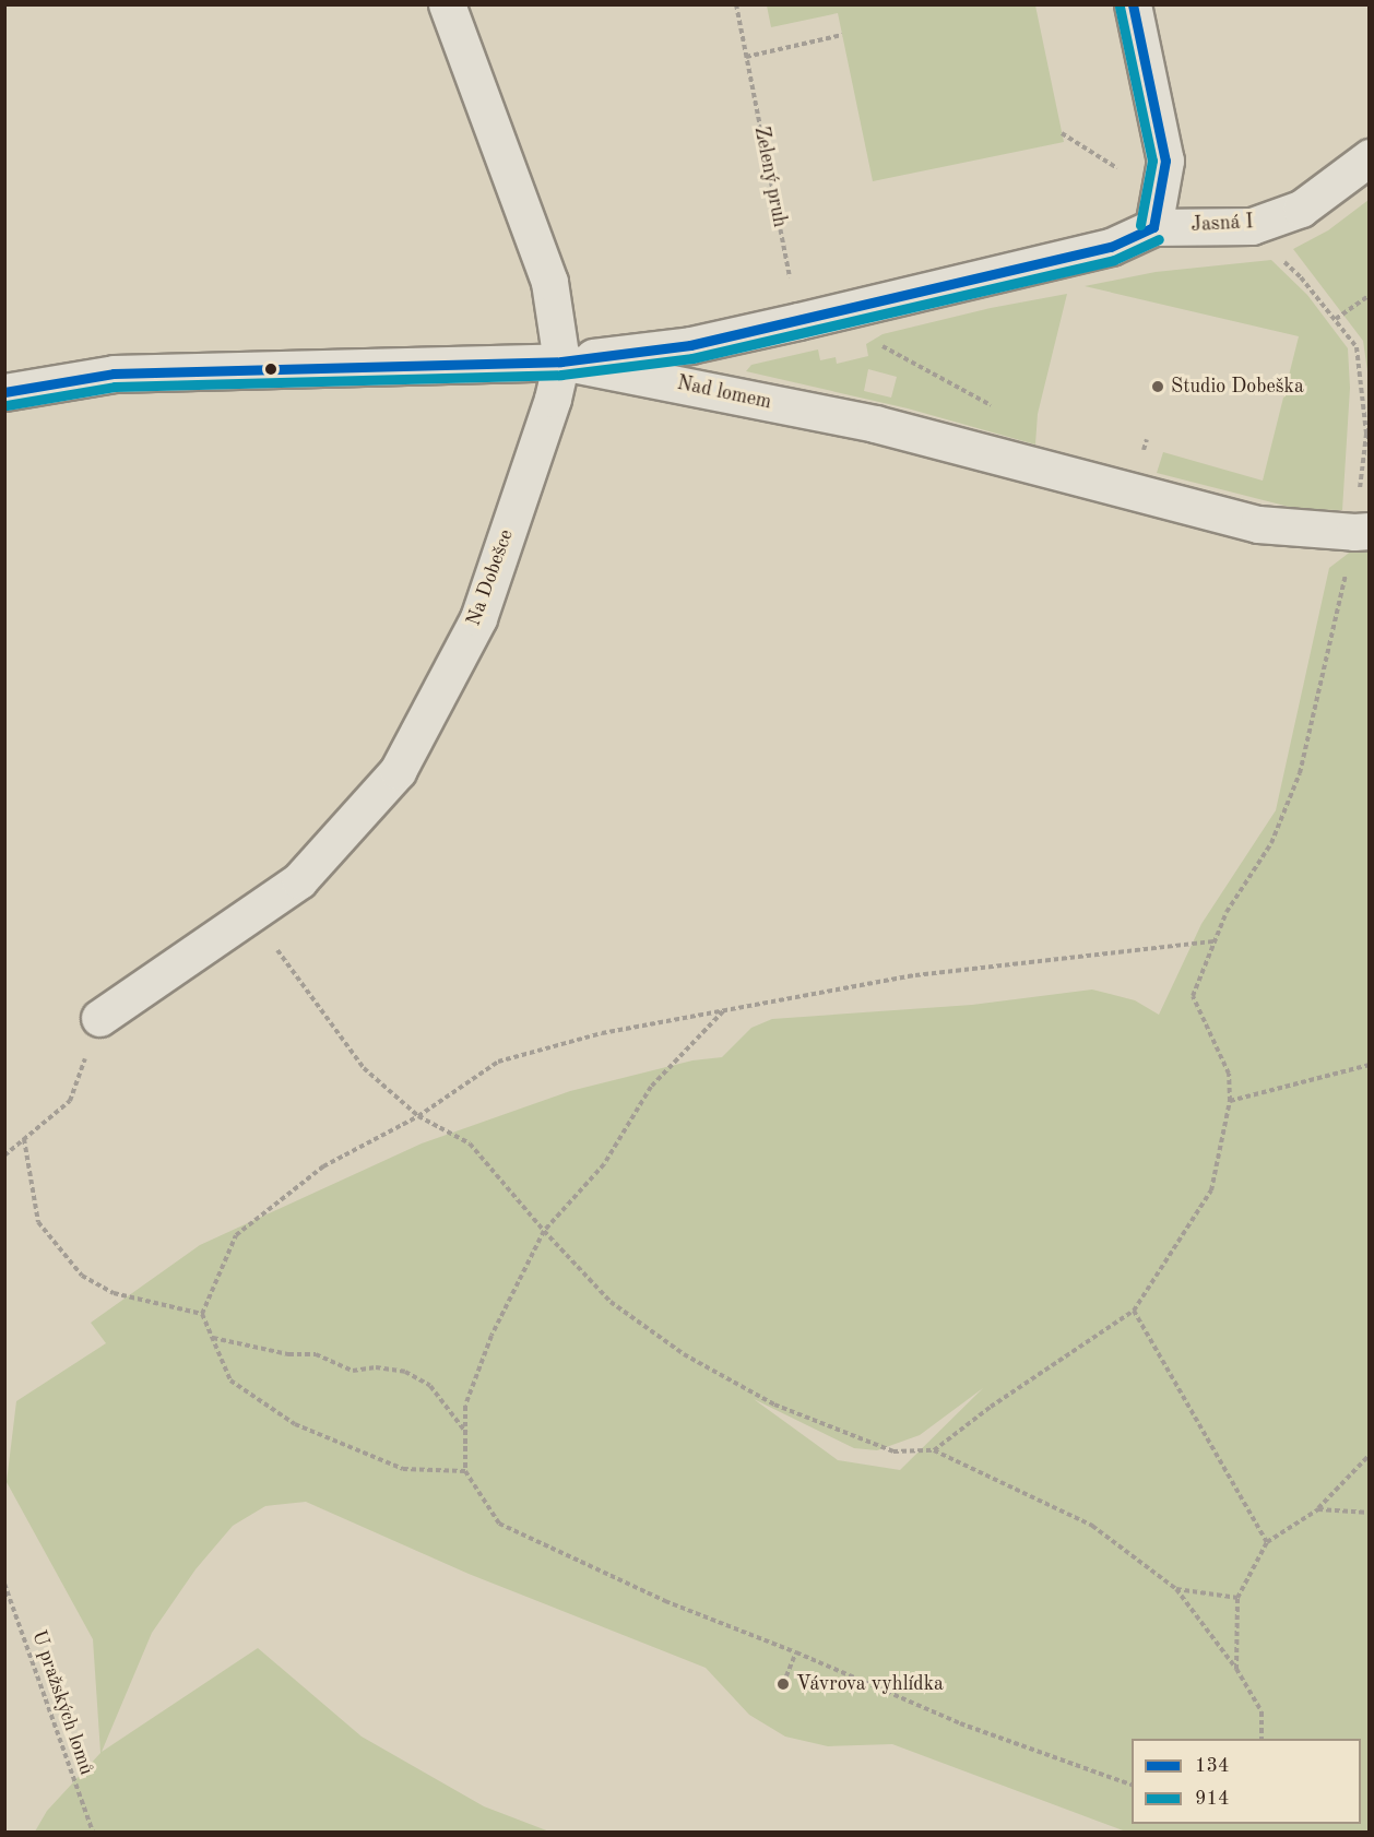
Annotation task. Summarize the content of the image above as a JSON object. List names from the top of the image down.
{
  "streets": {
    "street": ["Jasná I", "Nad lomem", "Na Dobešce"],
    "path": ["Zelený pruh", "U pražských lomů"]
  },
  "crossings": [
    ["Zelený pruh", "Jasná I"],
    ["Jasná I", "Nad lomem"],
    ["Jasná I", "Na Dobešce"],
    ["Nad lomem", "Na Dobešce"]
  ],
  "places": ["Studio Dobeška", "Vávrova vyhlídka"],
  "lines": ["transit line 134", "transit line 914"],
  "legend": ["134", "914"]
}
